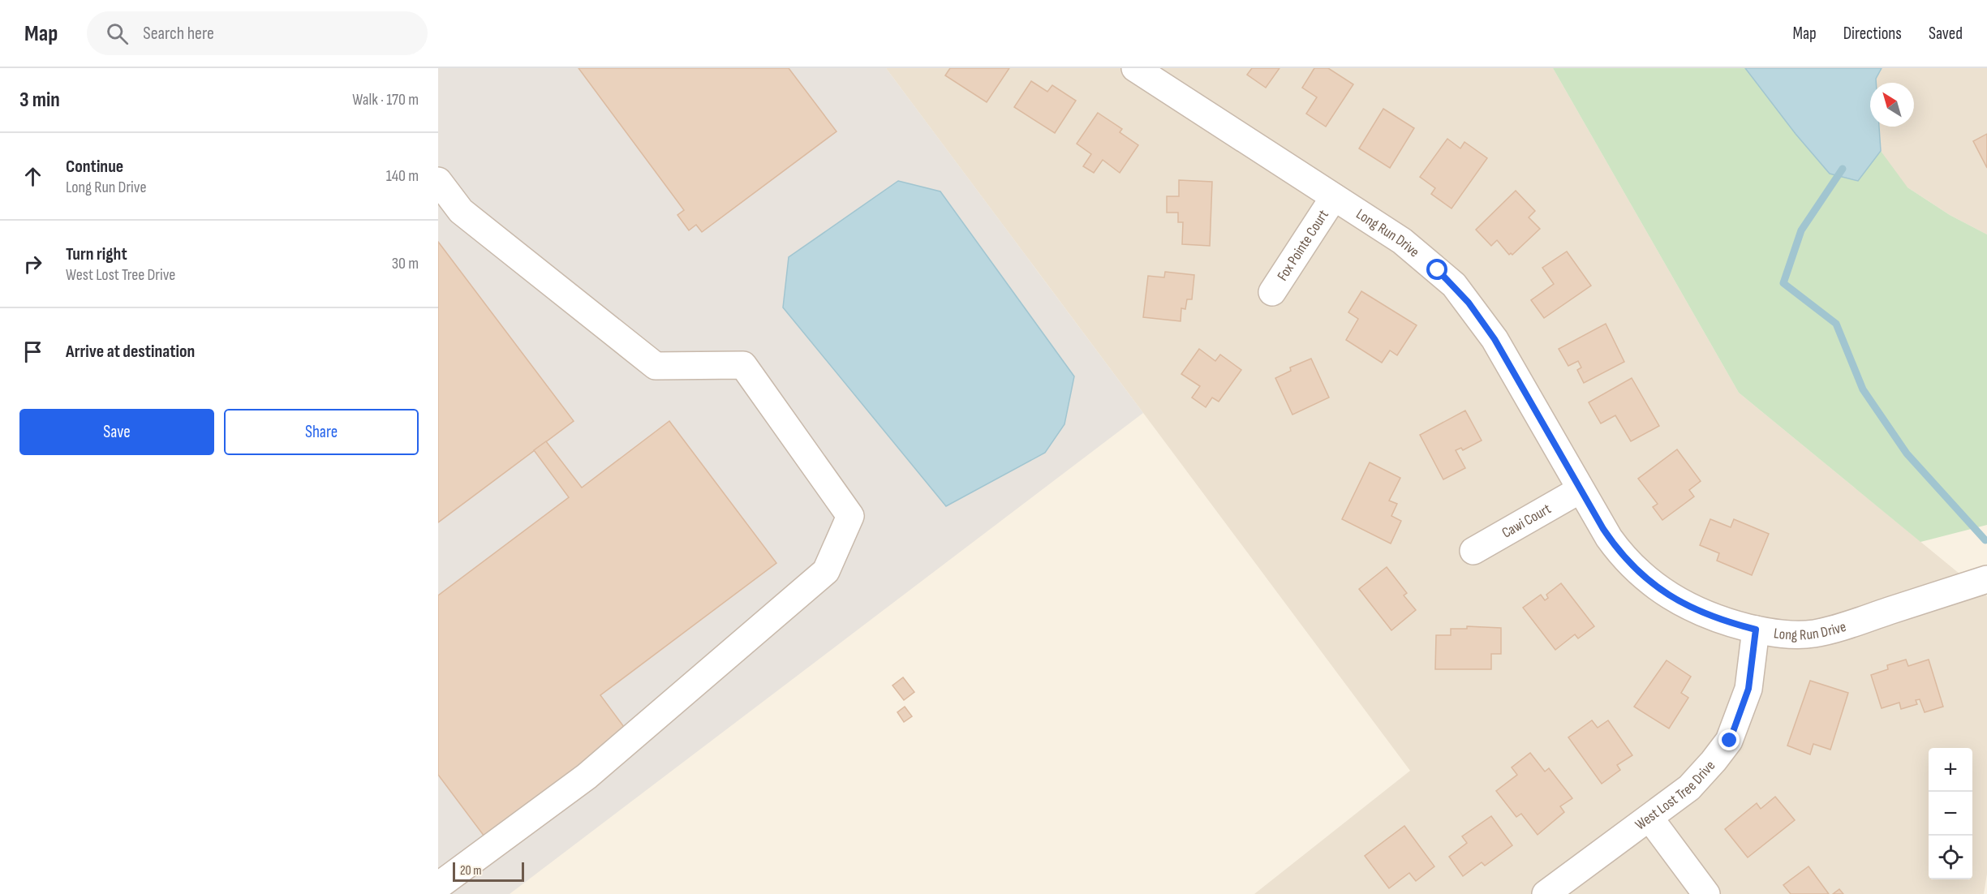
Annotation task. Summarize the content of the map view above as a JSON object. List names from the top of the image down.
{
  "streets": {
    "street": [
      "Long Run Drive",
      "Fox Pointe Court",
      "Cawi Court",
      "West Lost Tree Drive"
    ]
  },
  "crossings": [
    ["Long Run Drive", "Fox Pointe Court"],
    ["Long Run Drive", "Cawi Court"],
    ["Long Run Drive", "West Lost Tree Drive"]
  ],
  "scale_bar": "20 m",
  "north": "top left",
  "page": {
    "header": "Map",
    "search": "Search here",
    "nav": ["Map", "Directions", "Saved"],
    "heading": ["3 min", "Walk · 170 m"],
    "list": [
      ["Continue", "Long Run Drive", "140 m"],
      ["Turn right", "West Lost Tree Drive", "30 m"],
      "Arrive at destination"
    ],
    "buttons": ["Save", "Share"],
    "map_buttons": ["+", "−"],
    "scale": "20 m"
  }
}
